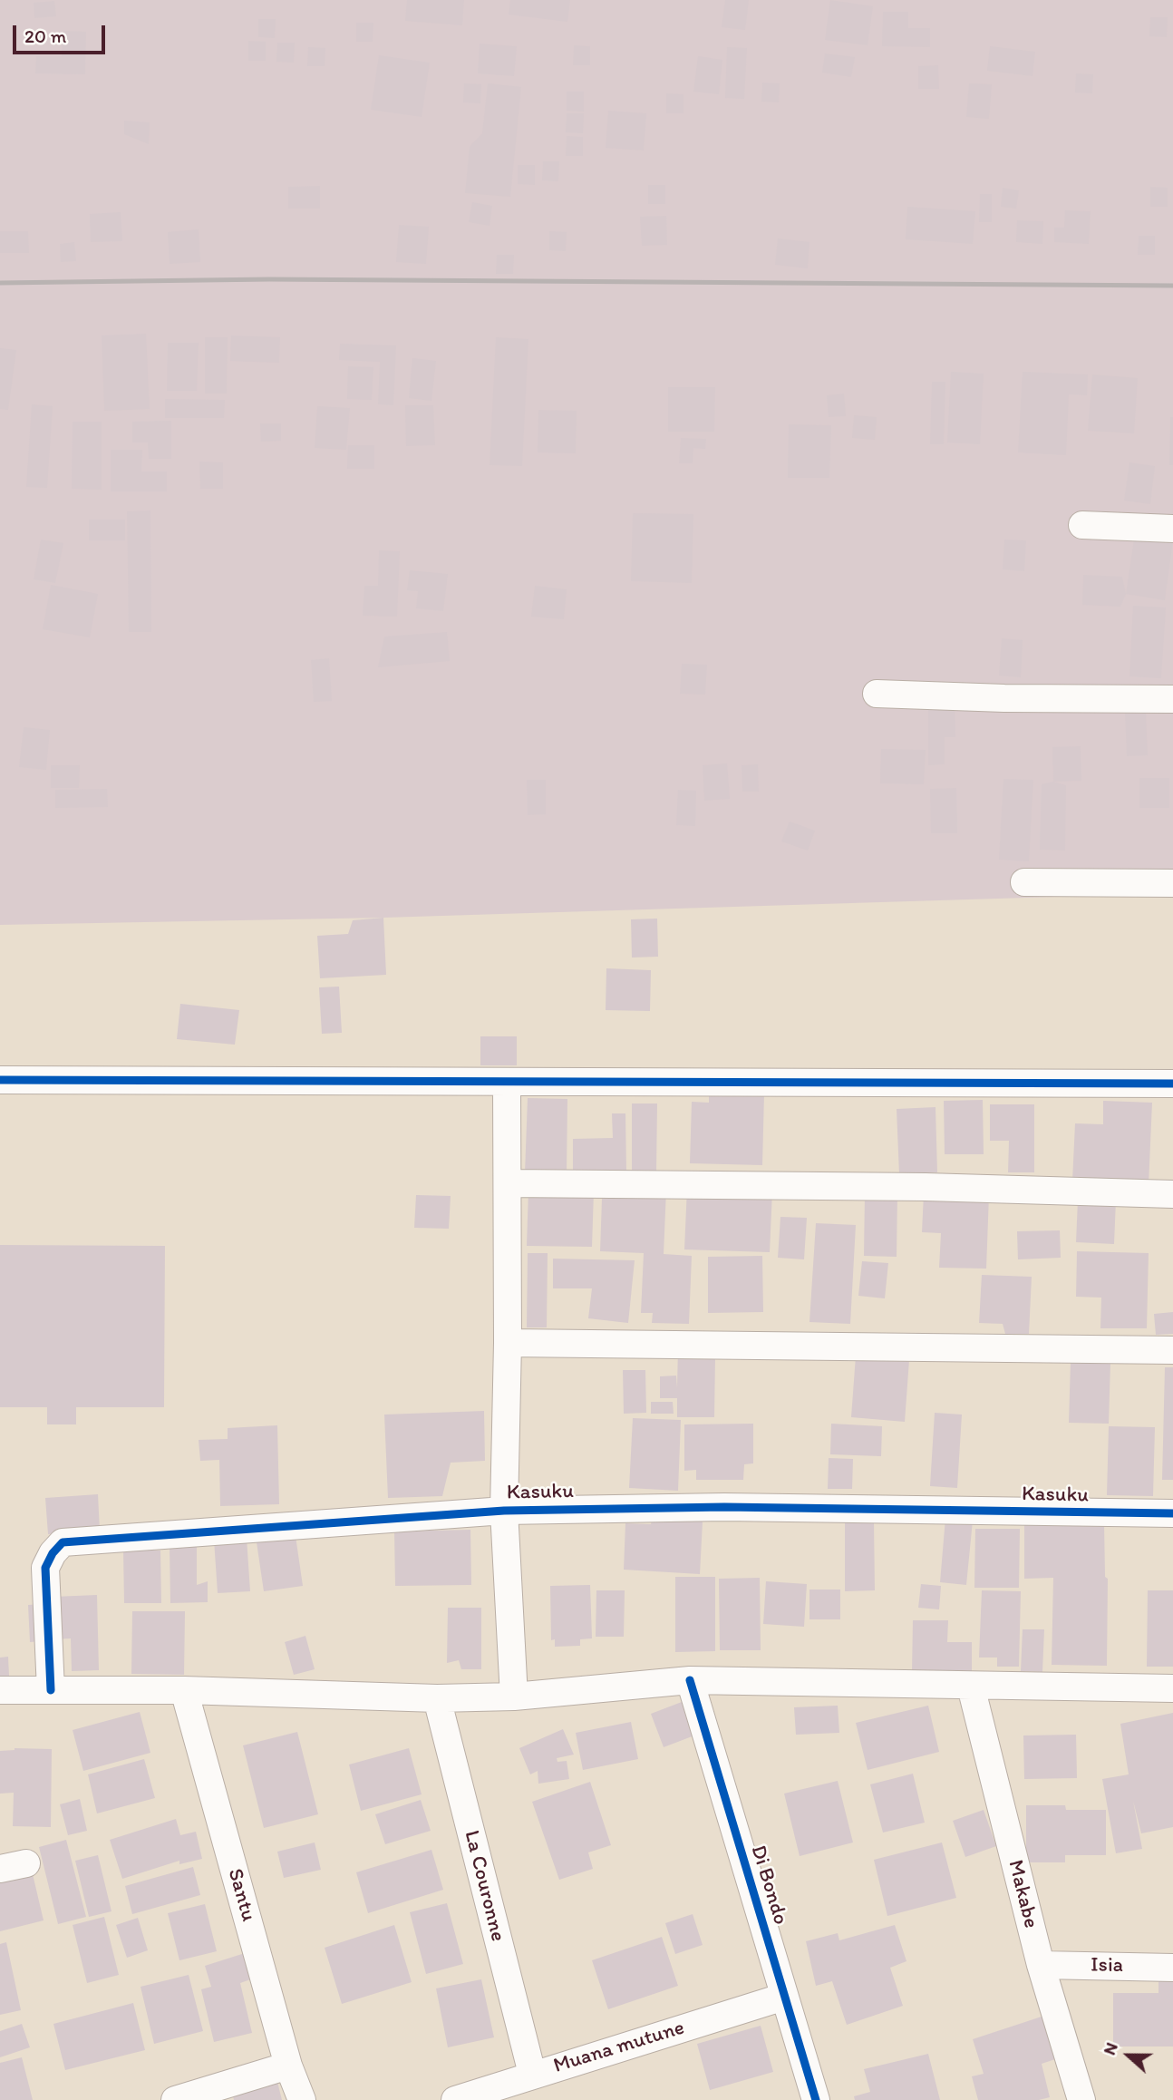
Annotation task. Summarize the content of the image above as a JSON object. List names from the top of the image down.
{
  "streets": {
    "street": [
      "Kasuku",
      "Di Bondo",
      "La Couronne",
      "Makabe",
      "Santu",
      "Isia",
      "Muana mutune"
    ]
  },
  "crossings": [
    ["Di Bondo", "Muana mutune"],
    ["La Couronne", "Muana mutune"],
    ["Makabe", "Isia"]
  ],
  "scale_bar": "20 m",
  "north": "left"
}
